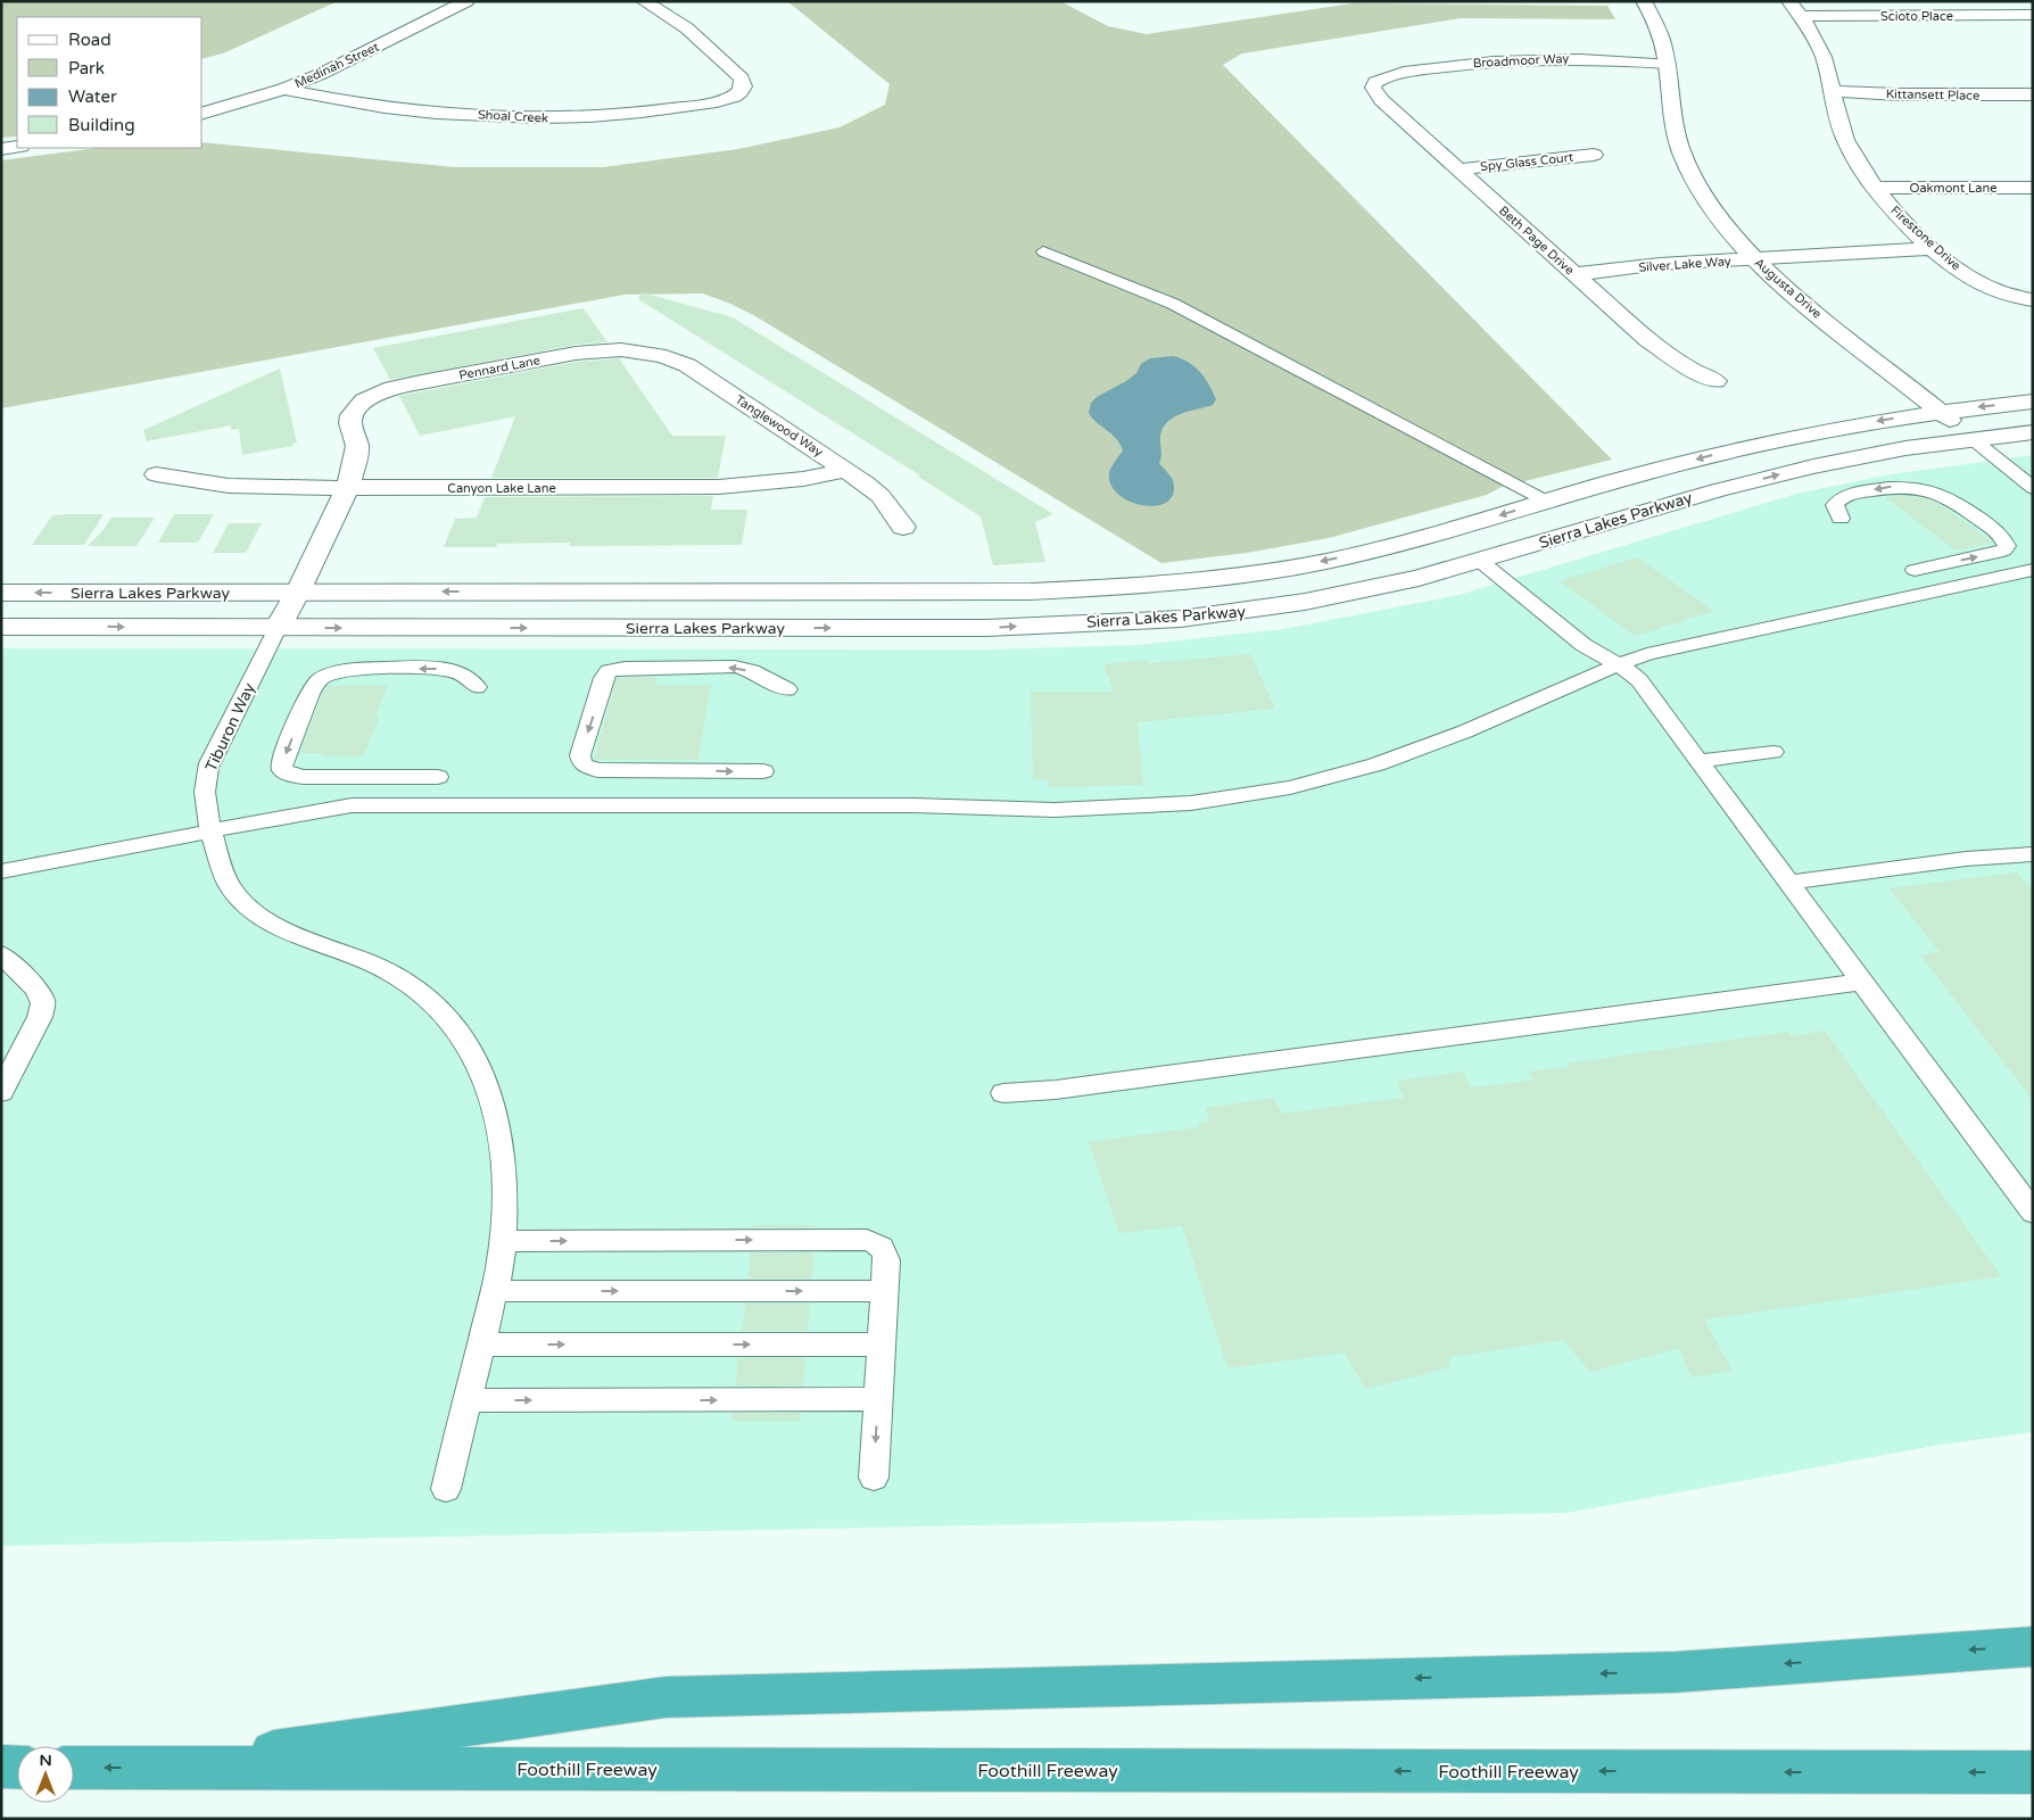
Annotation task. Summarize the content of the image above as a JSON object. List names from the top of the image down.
{
  "streets": {
    "highway": ["Foothill Freeway"],
    "street": [
      "Scioto Place",
      "Broadmoor Way",
      "Medinah Street",
      "Kittansett Place",
      "Shoal Creek",
      "Spy Glass Court",
      "Oakmont Lane",
      "Firestone Drive",
      "Beth Page Drive",
      "Silver Lake Way",
      "Augusta Drive",
      "Pennard Lane",
      "Tanglewood Way",
      "Canyon Lake Lane",
      "Sierra Lakes Parkway"
    ],
    "lane": ["Tiburon Way"]
  },
  "crossings": [
    ["Scioto Place", "Firestone Drive"],
    ["Broadmoor Way", "Beth Page Drive"],
    ["Broadmoor Way", "Augusta Drive"],
    ["Medinah Street", "Shoal Creek"],
    ["Kittansett Place", "Firestone Drive"],
    ["Spy Glass Court", "Beth Page Drive"],
    ["Oakmont Lane", "Firestone Drive"],
    ["Firestone Drive", "Silver Lake Way"],
    ["Beth Page Drive", "Silver Lake Way"],
    ["Silver Lake Way", "Augusta Drive"],
    ["Augusta Drive", "Sierra Lakes Parkway"],
    ["Pennard Lane", "Tanglewood Way"],
    ["Pennard Lane", "Canyon Lake Lane"],
    ["Tanglewood Way", "Canyon Lake Lane"],
    ["Sierra Lakes Parkway", "Tiburon Way"]
  ],
  "legend": [
    "Road",
    "Park",
    "Water",
    "Building"
  ],
  "north": "top"
}
